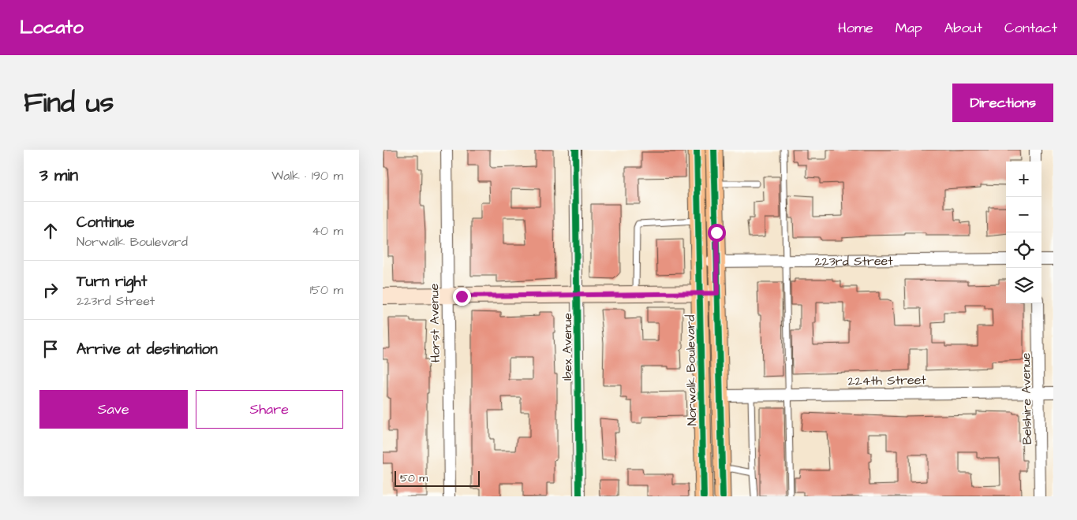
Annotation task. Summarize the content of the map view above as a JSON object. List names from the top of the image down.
{
  "streets": {
    "main road": ["Norwalk Boulevard"],
    "street": [
      "223rd Street",
      "Horst Avenue",
      "Ibex Avenue",
      "224th Street",
      "Belshire Avenue"
    ]
  },
  "crossings": [
    ["223rd Street", "Norwalk Boulevard"],
    ["224th Street", "Belshire Avenue"]
  ],
  "scale_bar": "50 m",
  "page": {
    "header": "Locato",
    "nav": [
      "Home",
      "Map",
      "About",
      "Contact"
    ],
    "title": "Find us",
    "buttons": [
      "Directions",
      ["Save", "Share"]
    ],
    "heading": ["3 min", "Walk · 190 m"],
    "map_buttons": ["+", "−"],
    "list": [
      ["Continue", "Norwalk Boulevard", "40 m"],
      ["Turn right", "223rd Street", "150 m"],
      "Arrive at destination"
    ],
    "scale": "50 m"
  }
}
